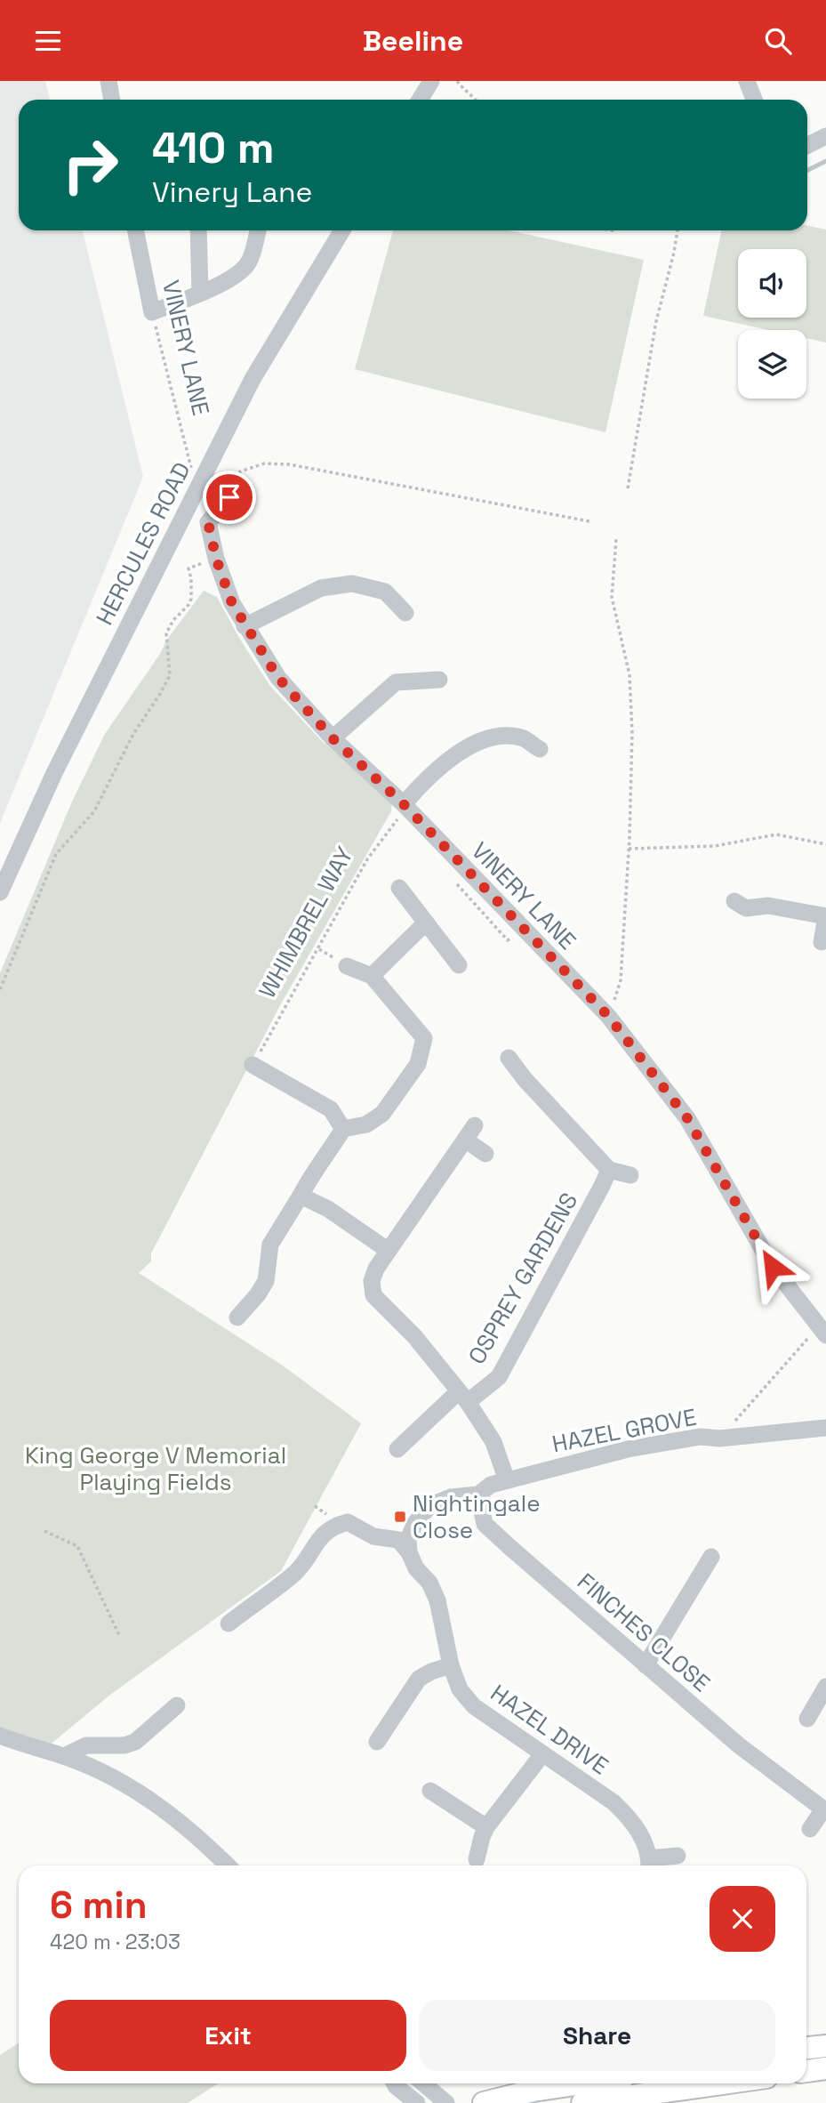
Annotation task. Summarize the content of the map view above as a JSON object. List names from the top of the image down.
{
  "streets": {
    "street": [
      "VINERY LANE",
      "HERCULES ROAD",
      "OSPREY GARDENS",
      "HAZEL GROVE",
      "FINCHES CLOSE",
      "HAZEL DRIVE"
    ],
    "path": ["WHIMBREL WAY"]
  },
  "crossings": [
    ["VINERY LANE", "WHIMBREL WAY"]
  ],
  "parks": ["King George V Memorial Playing Fields"],
  "places": {
    "transit": ["Nightingale Close"]
  },
  "page": {
    "header": "Beeline",
    "turn": ["410 m", "Vinery Lane"],
    "heading": ["6 min", "420 m · 23:03"],
    "buttons": ["Exit", "Share"]
  }
}
